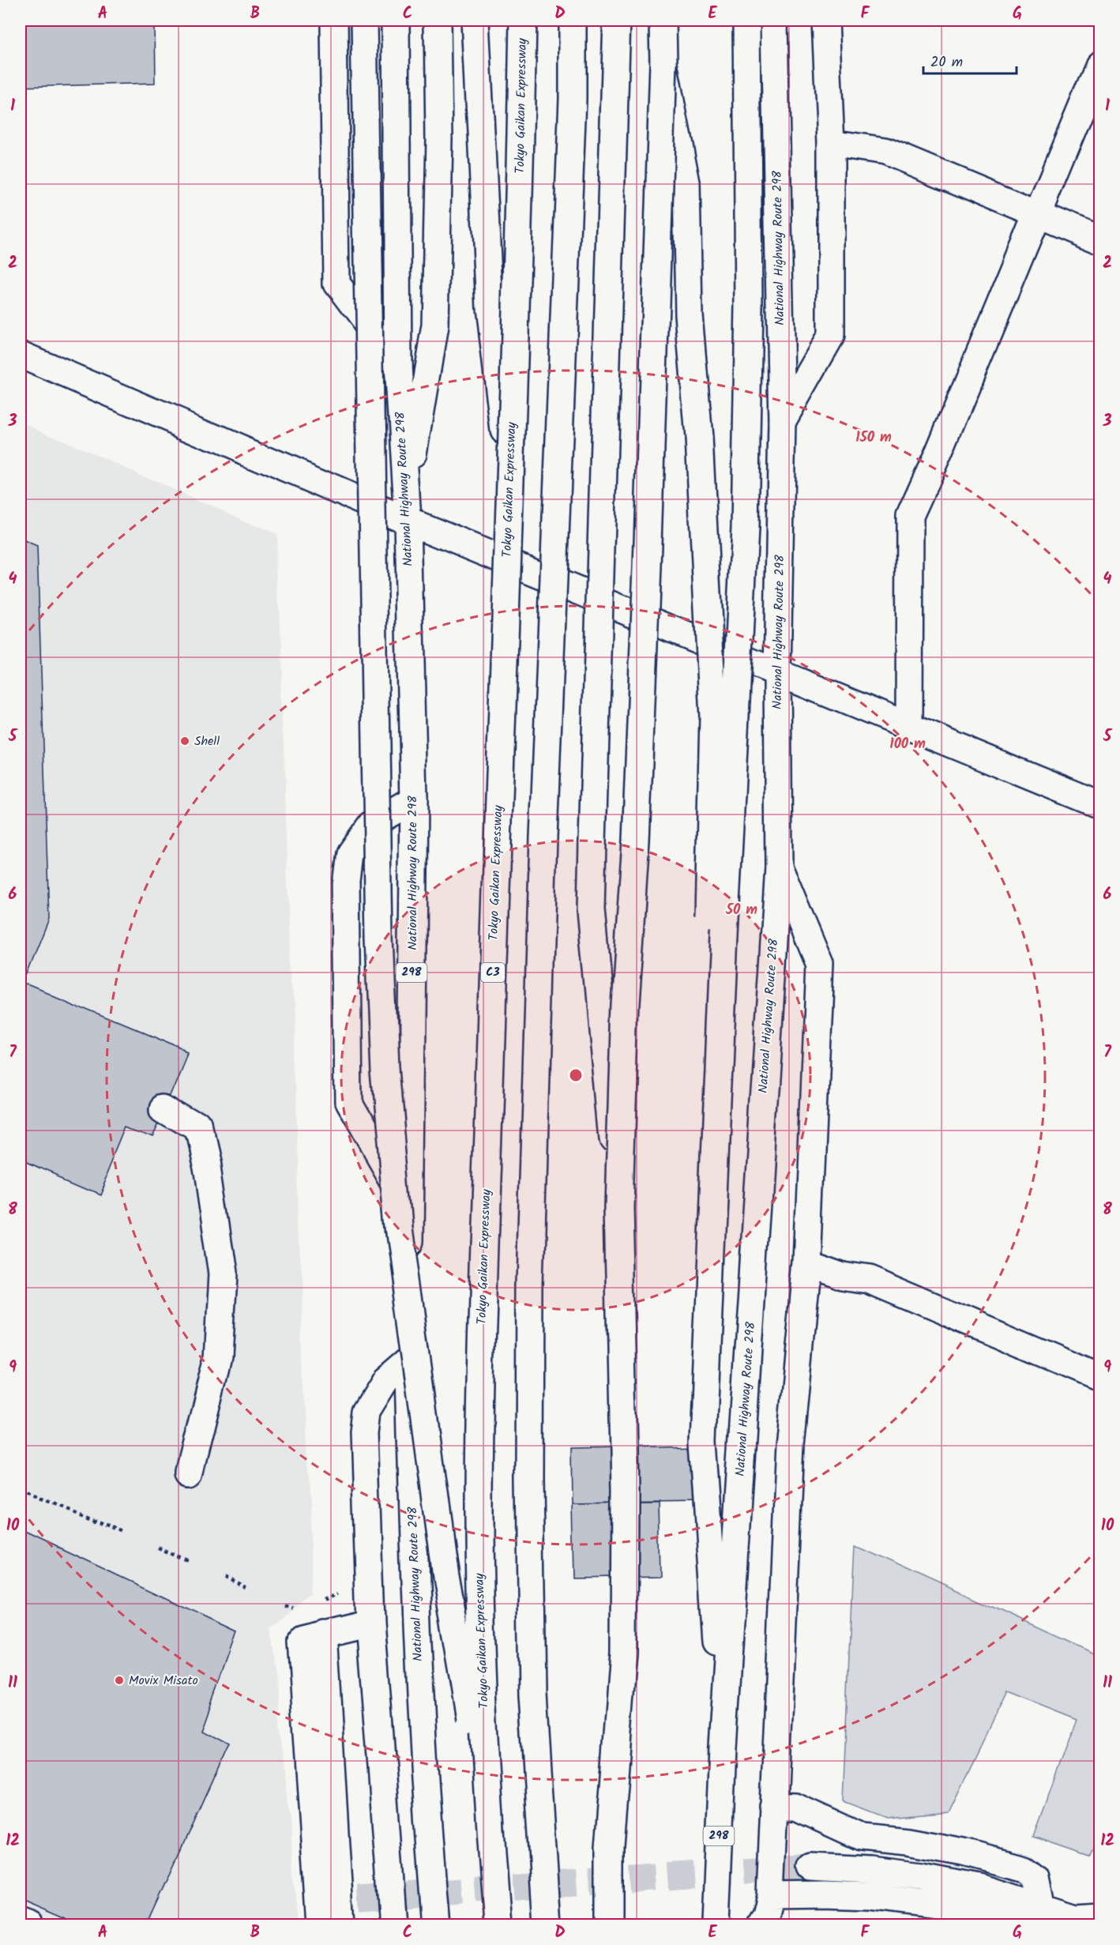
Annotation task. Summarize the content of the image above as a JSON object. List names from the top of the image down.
{
  "streets": {
    "main road": [
      "Tokyo Gaikan Expressway",
      "National Highway Route 298",
      "298",
      "C3"
    ]
  },
  "places": ["Shell", "Movix Misato"],
  "scale_bar": "20 m",
  "grid": {
    "columns": [
      "A",
      "B",
      "C",
      "D",
      "E",
      "F",
      "G"
    ],
    "rows": [
      "1",
      "2",
      "3",
      "4",
      "5",
      "6",
      "7",
      "8",
      "9",
      "10",
      "11",
      "12"
    ]
  },
  "rings": ["150 m", "100 m", "50 m"]
}
